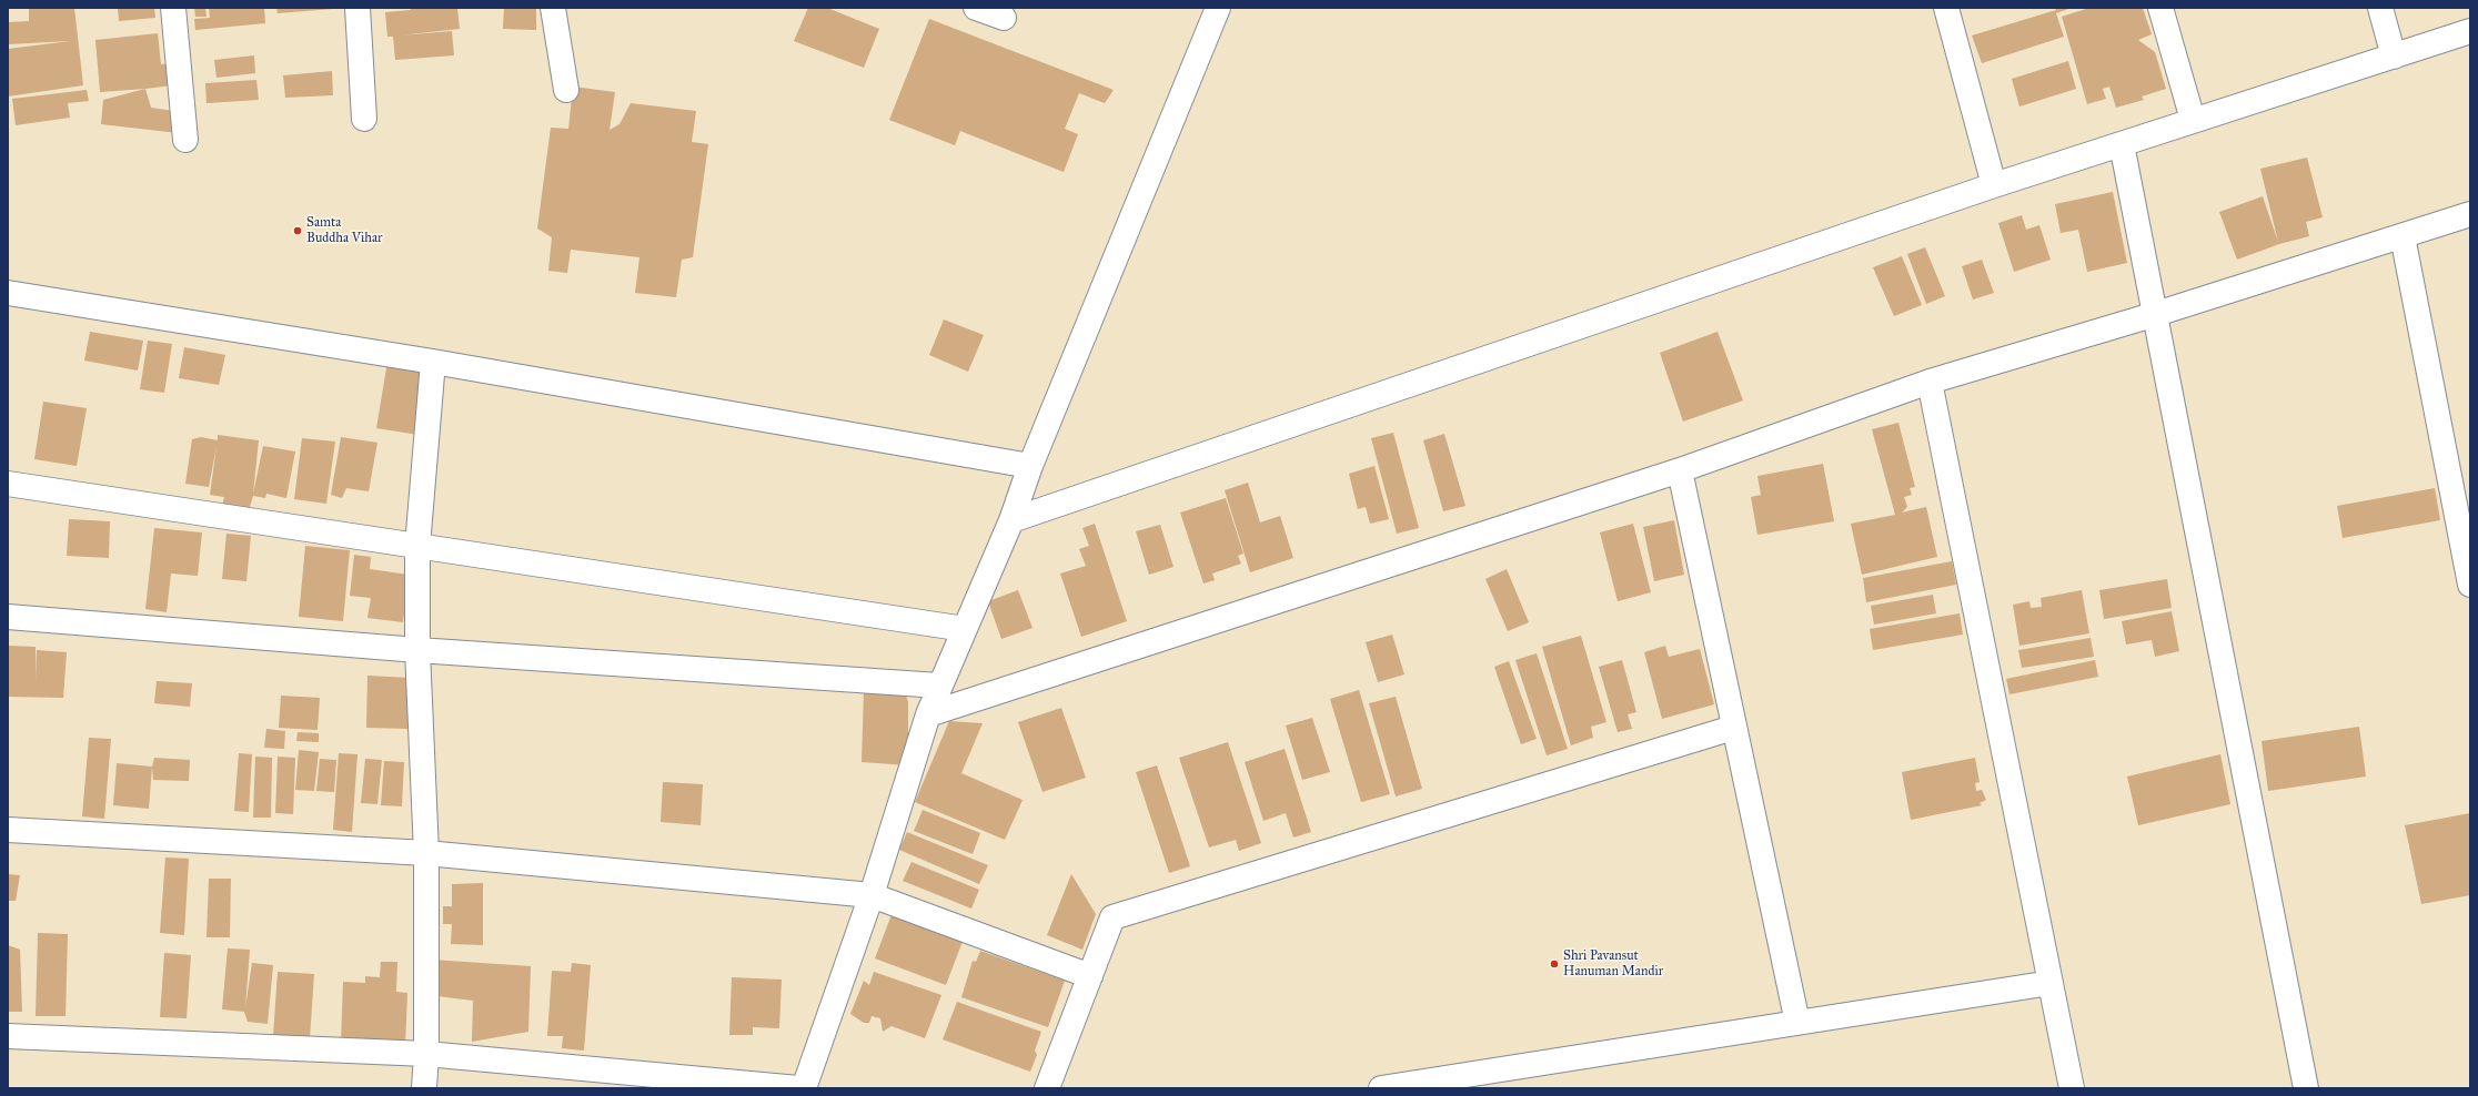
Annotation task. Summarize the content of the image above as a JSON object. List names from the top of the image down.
{
  "places": ["Samta Buddha Vihar", "Shri Pavansut Hanuman Mandir"]
}
